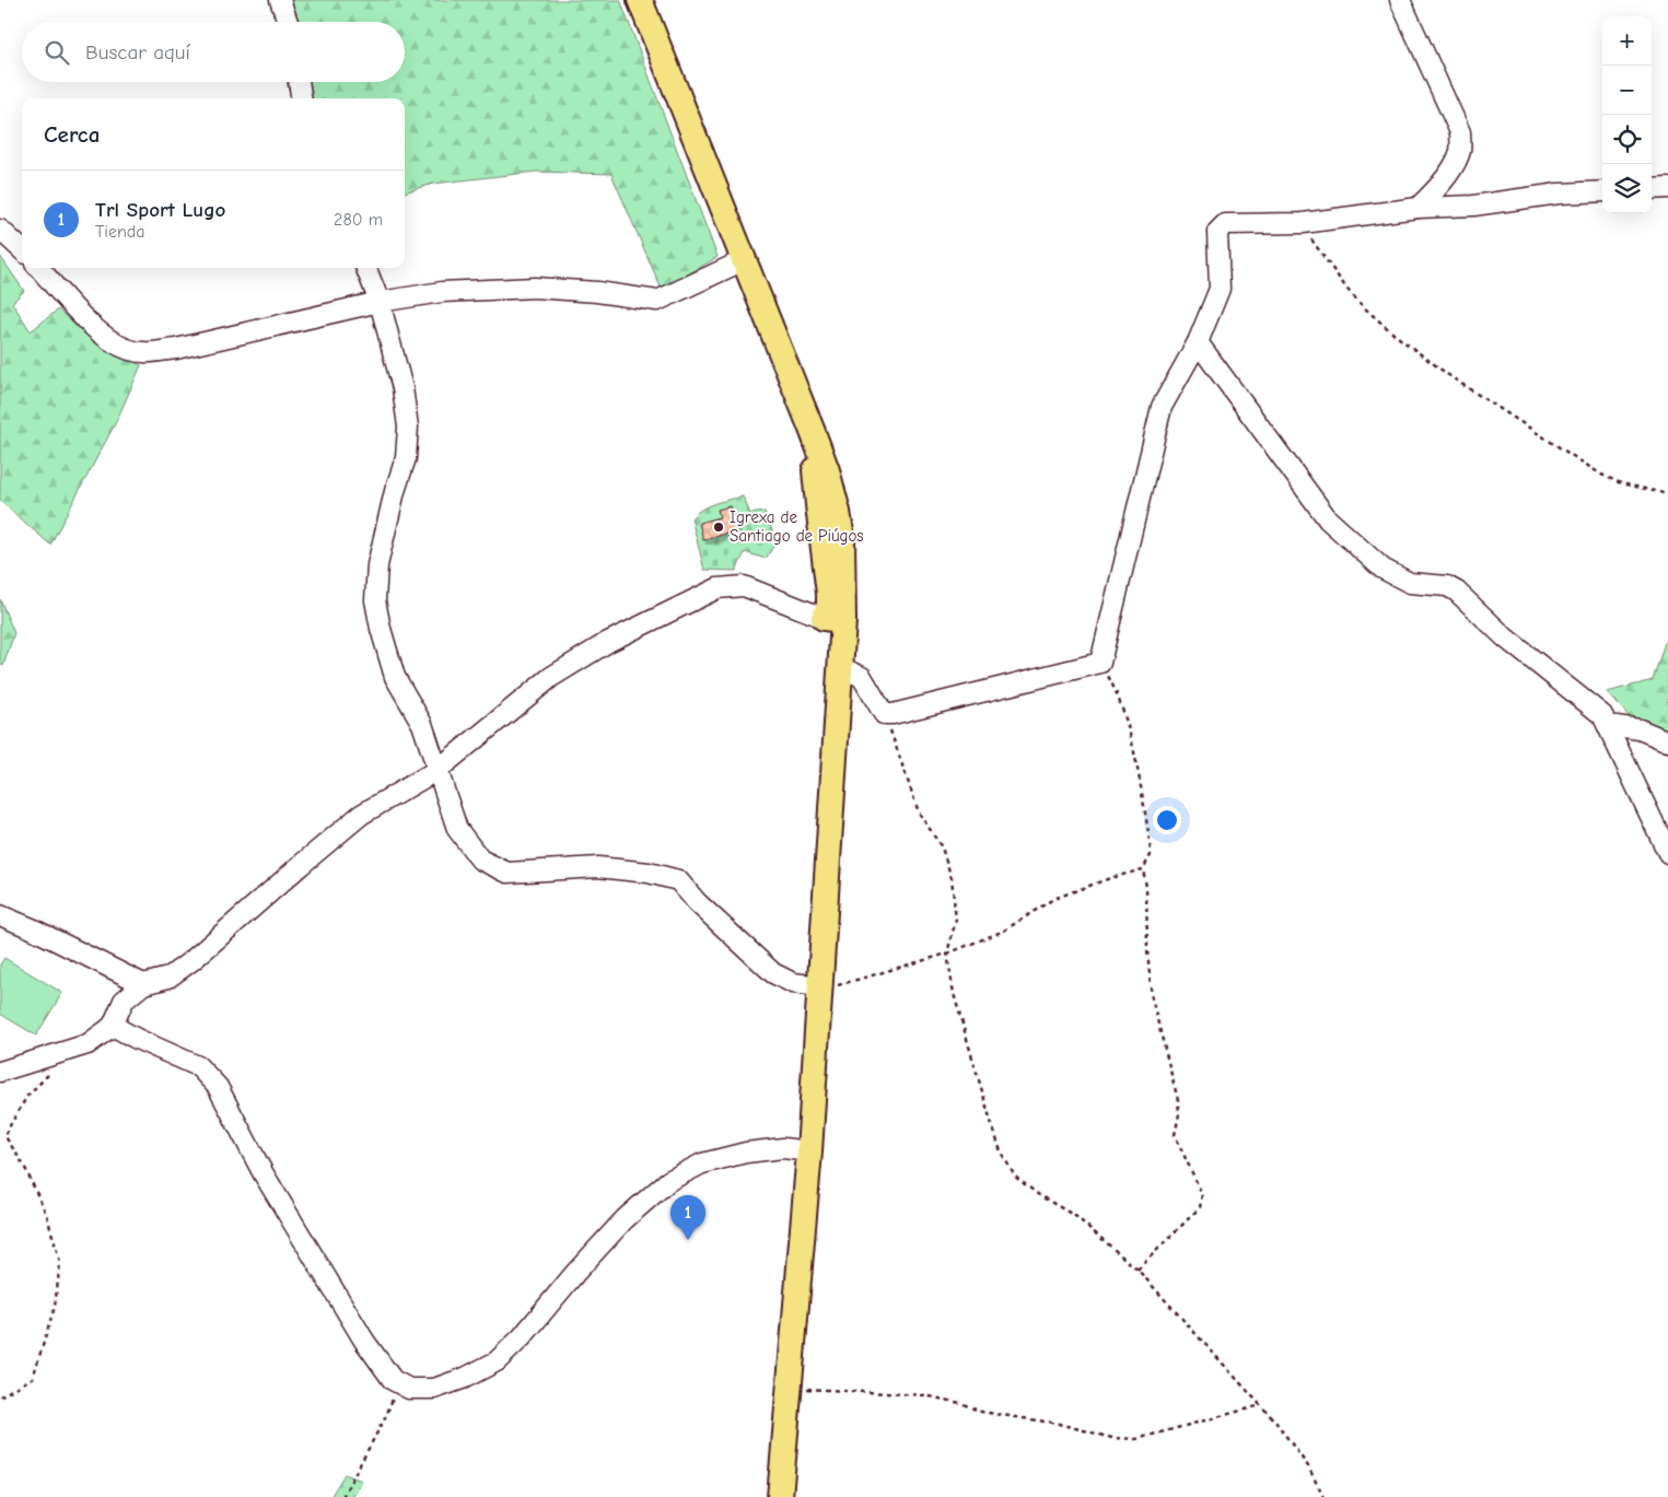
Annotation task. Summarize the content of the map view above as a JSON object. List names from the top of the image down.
{
  "places": ["Igrexa de Santiago de Piúgos"],
  "page": {
    "map_buttons": ["+", "−"],
    "search": "Buscar aquí",
    "heading": "Cerca",
    "list": [
      {
        "mark": "1",
        "name": "Trl Sport Lugo",
        "note": "Tienda",
        "value": "280 m"
      }
    ],
    "pins": "1"
  }
}
